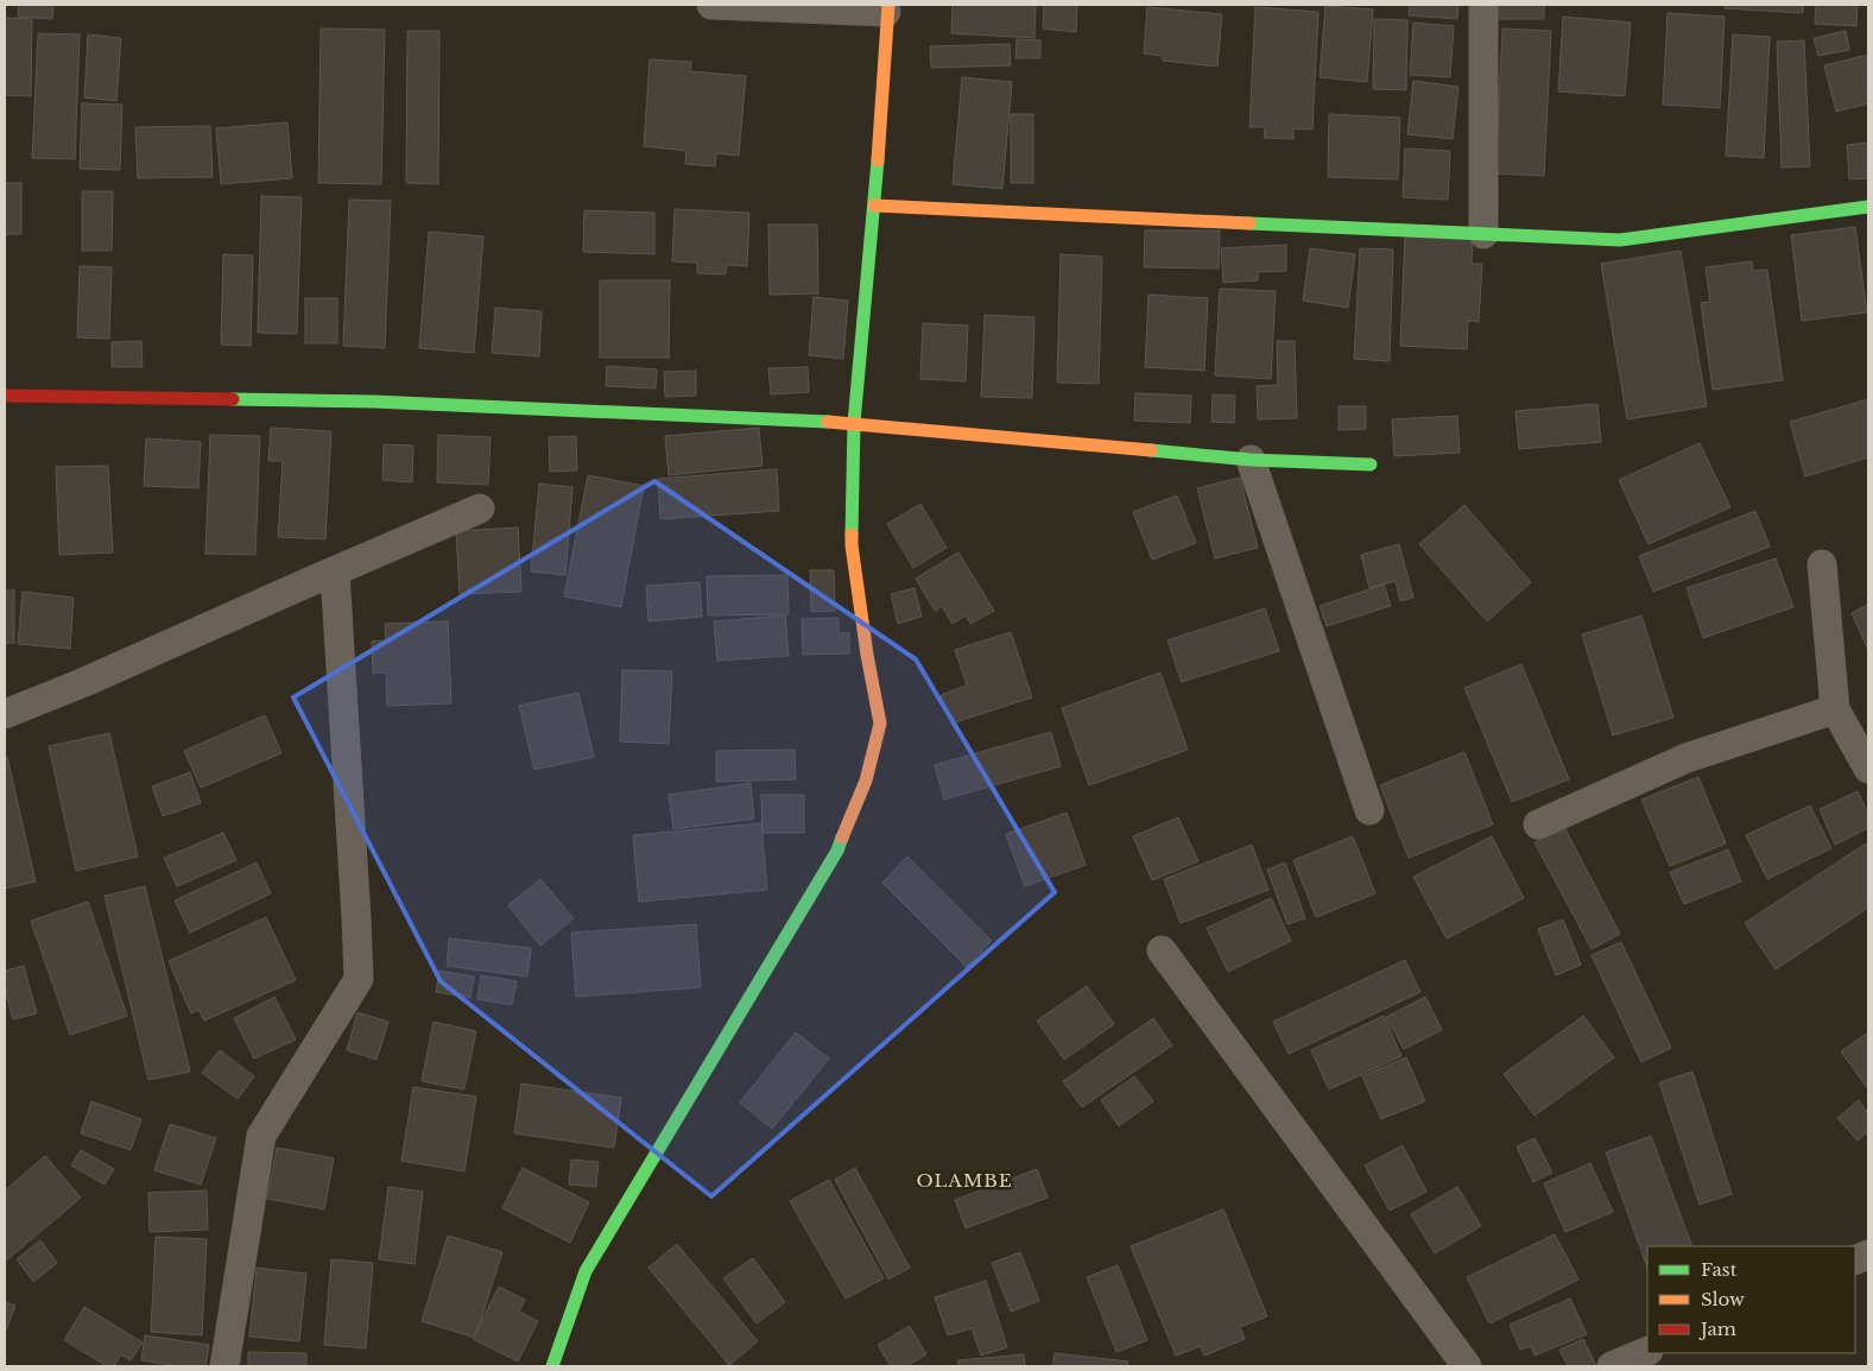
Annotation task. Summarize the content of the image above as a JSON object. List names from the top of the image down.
{
  "districts": ["OLAMBE"],
  "legend": ["Fast", "Slow", "Jam"]
}
